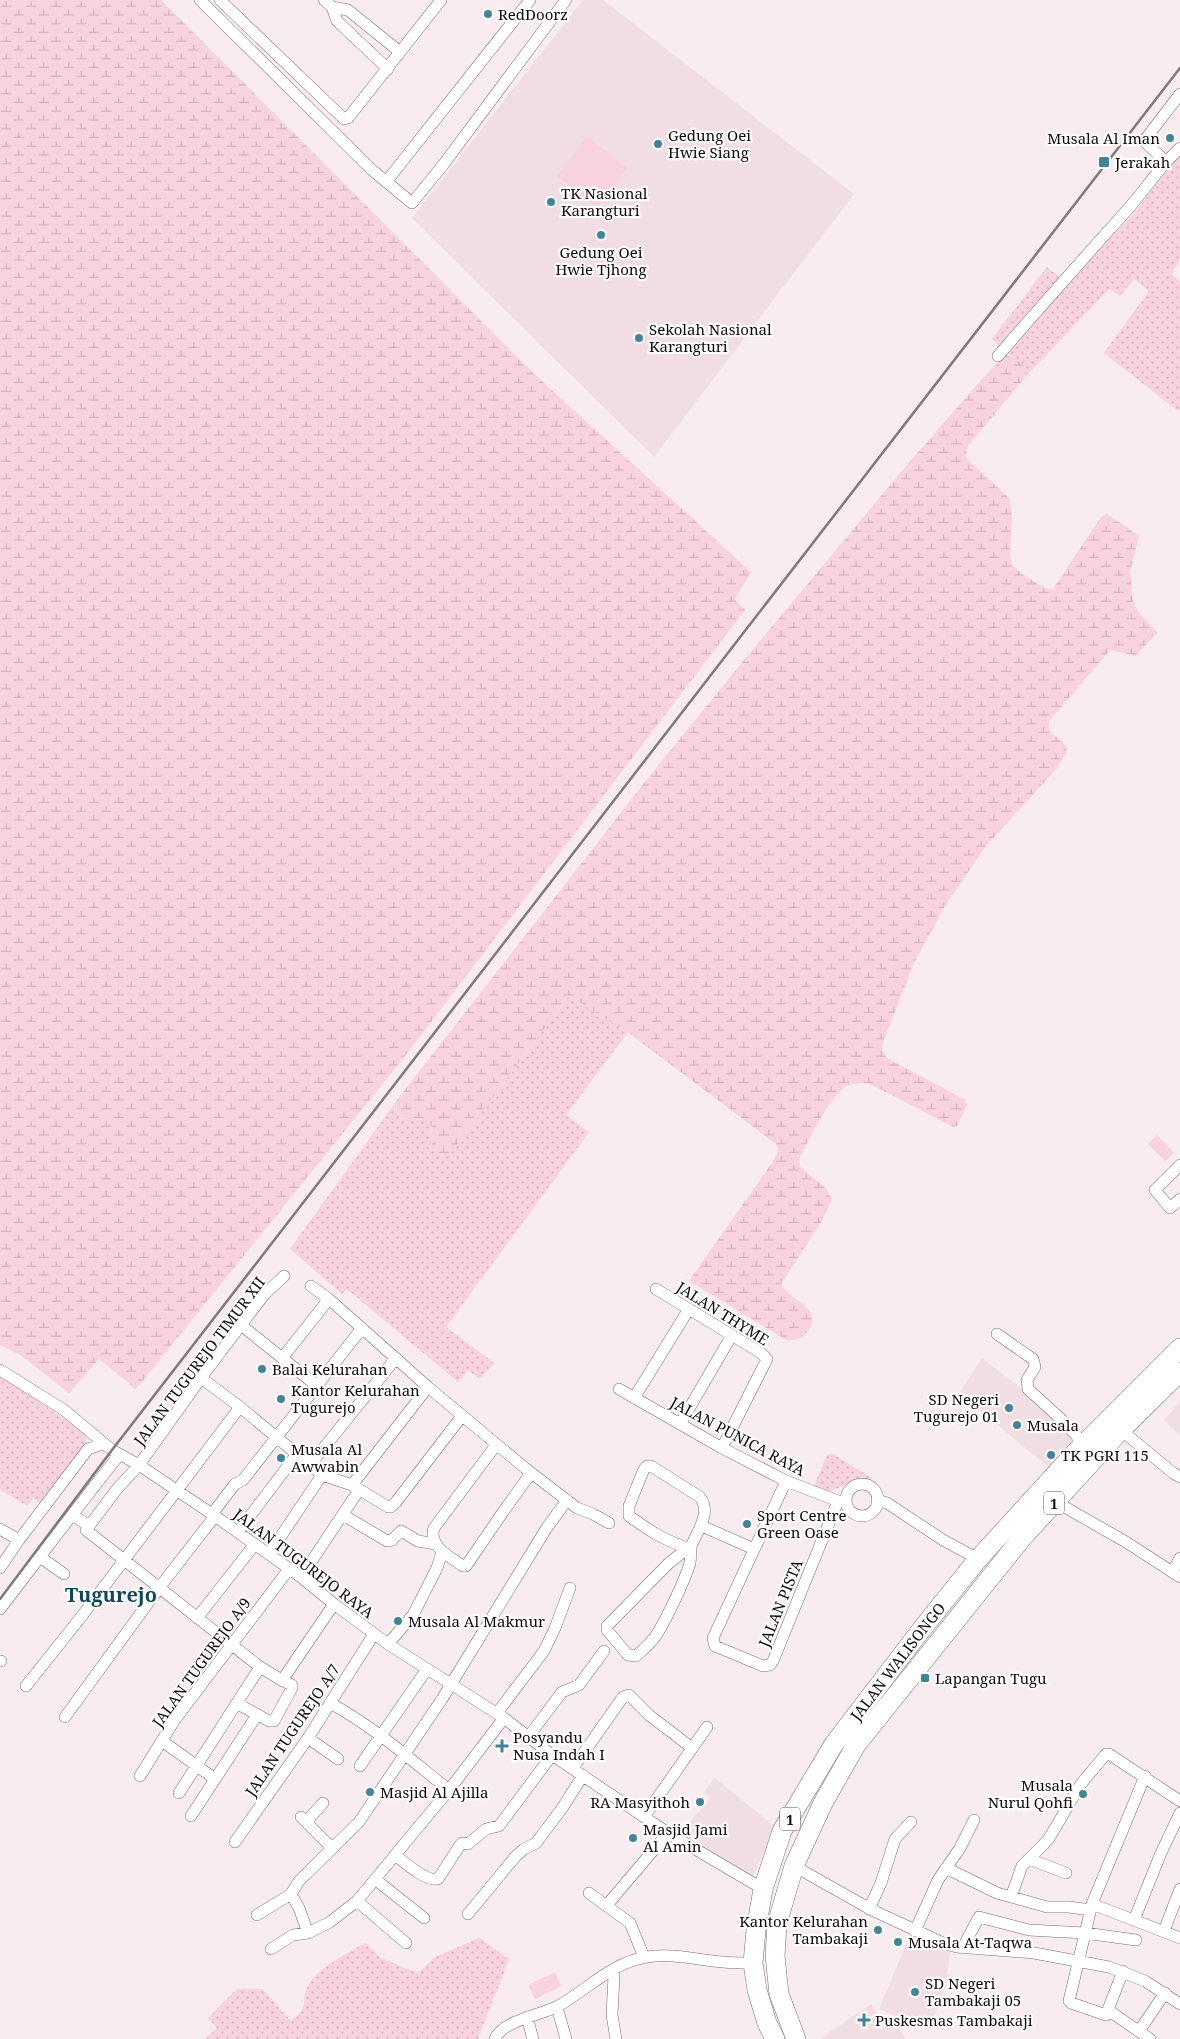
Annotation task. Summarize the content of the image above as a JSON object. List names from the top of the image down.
{
  "streets": {
    "highway": ["1", "JALAN WALISONGO"],
    "street": [
      "JALAN THYME",
      "JALAN TUGUREJO TIMUR XII",
      "JALAN PUNICA RAYA",
      "JALAN TUGUREJO RAYA",
      "JALAN PISTA",
      "JALAN TUGUREJO A/9",
      "JALAN TUGUREJO A/7"
    ]
  },
  "crossings": [
    ["JALAN THYME", "JALAN PUNICA RAYA"],
    ["JALAN TUGUREJO TIMUR XII", "JALAN TUGUREJO RAYA"],
    ["JALAN PUNICA RAYA", "JALAN PISTA"],
    ["JALAN TUGUREJO RAYA", "JALAN WALISONGO"],
    ["JALAN TUGUREJO RAYA", "JALAN TUGUREJO A/9"],
    ["JALAN TUGUREJO RAYA", "JALAN TUGUREJO A/7"]
  ],
  "districts": ["Tugurejo"],
  "places": {
    "other": [
      "RedDoorz",
      "Musala Al Iman",
      "Gedung Oei Hwie Siang",
      "TK Nasional Karangturi",
      "Gedung Oei Hwie Tjhong",
      "Sekolah Nasional Karangturi",
      "Balai Kelurahan",
      "Kantor Kelurahan Tugurejo",
      "SD Negeri Tugurejo 01",
      "Musala",
      "TK PGRI 115",
      "Musala Al Awwabin",
      "Sport Centre Green Oase",
      "Musala Al Makmur",
      "Masjid Al Ajilla",
      "Musala Nurul Qohfi",
      "RA Masyithoh",
      "Masjid Jami Al Amin",
      "Kantor Kelurahan Tambakaji",
      "Musala At-Taqwa",
      "SD Negeri Tambakaji 05"
    ],
    "transit": ["Jerakah", "Lapangan Tugu"],
    "health": ["Posyandu Nusa Indah I", "Puskesmas Tambakaji"]
  }
}
